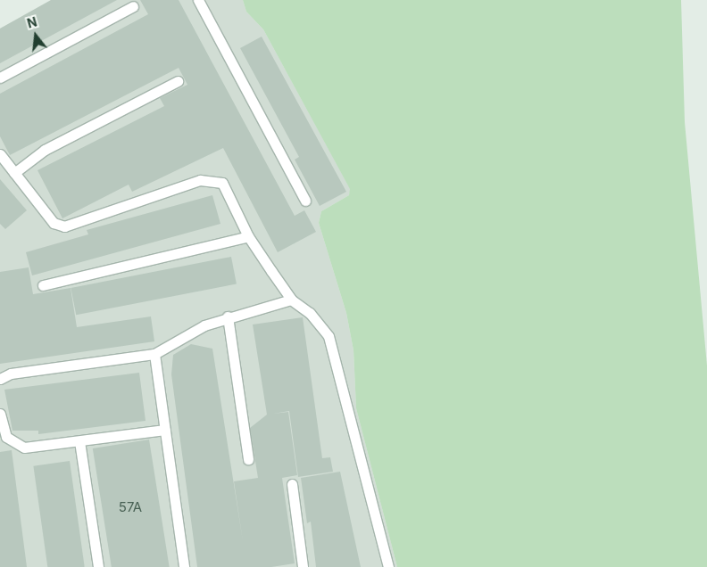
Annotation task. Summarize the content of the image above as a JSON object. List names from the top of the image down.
{
  "house_numbers": ["57А"],
  "north": "top"
}
